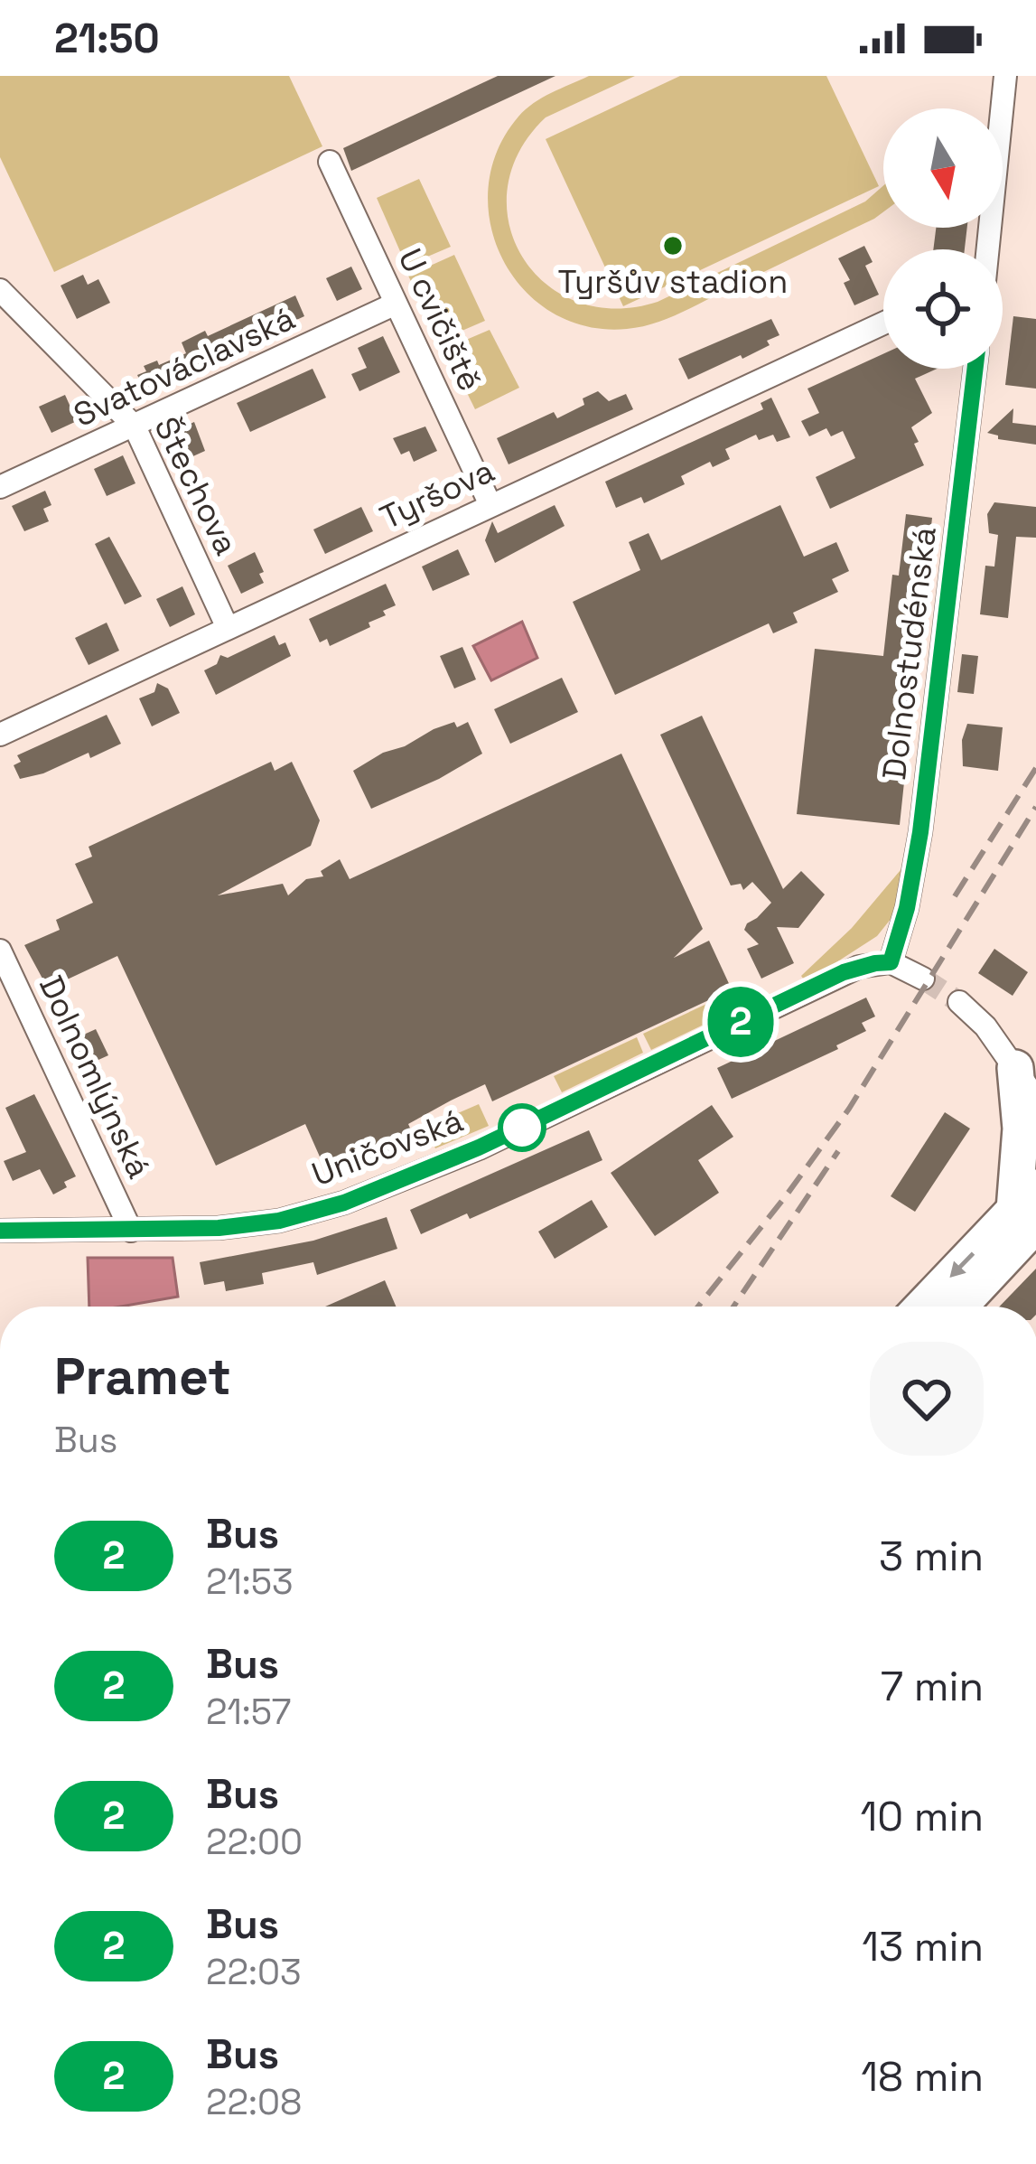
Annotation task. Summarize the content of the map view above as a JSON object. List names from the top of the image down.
{
  "streets": {
    "street": [
      "U cvičiště",
      "Svatováclavská",
      "Štechova",
      "Tyršova",
      "Dolnostudénská",
      "Dolnomlýnská",
      "Uničovská"
    ]
  },
  "crossings": [
    ["U cvičiště", "Svatováclavská"],
    ["U cvičiště", "Tyršova"],
    ["Svatováclavská", "Štechova"],
    ["Štechova", "Tyršova"],
    ["Dolnostudénská", "Uničovská"],
    ["Dolnomlýnská", "Uničovská"]
  ],
  "places": ["Tyršův stadion"],
  "lines": ["bus line 2"],
  "north": "bottom",
  "page": {
    "status": "21:50",
    "on_map": "2",
    "heading": ["Pramet", "Bus"],
    "list": [
      {
        "mark": "2",
        "name": "Bus",
        "note": "21:53",
        "value": "3 min"
      },
      {
        "mark": "2",
        "name": "Bus",
        "note": "21:57",
        "value": "7 min"
      },
      {
        "mark": "2",
        "name": "Bus",
        "note": "22:00",
        "value": "10 min"
      },
      {
        "mark": "2",
        "name": "Bus",
        "note": "22:03",
        "value": "13 min"
      },
      {
        "mark": "2",
        "name": "Bus",
        "note": "22:08",
        "value": "18 min"
      }
    ]
  }
}
